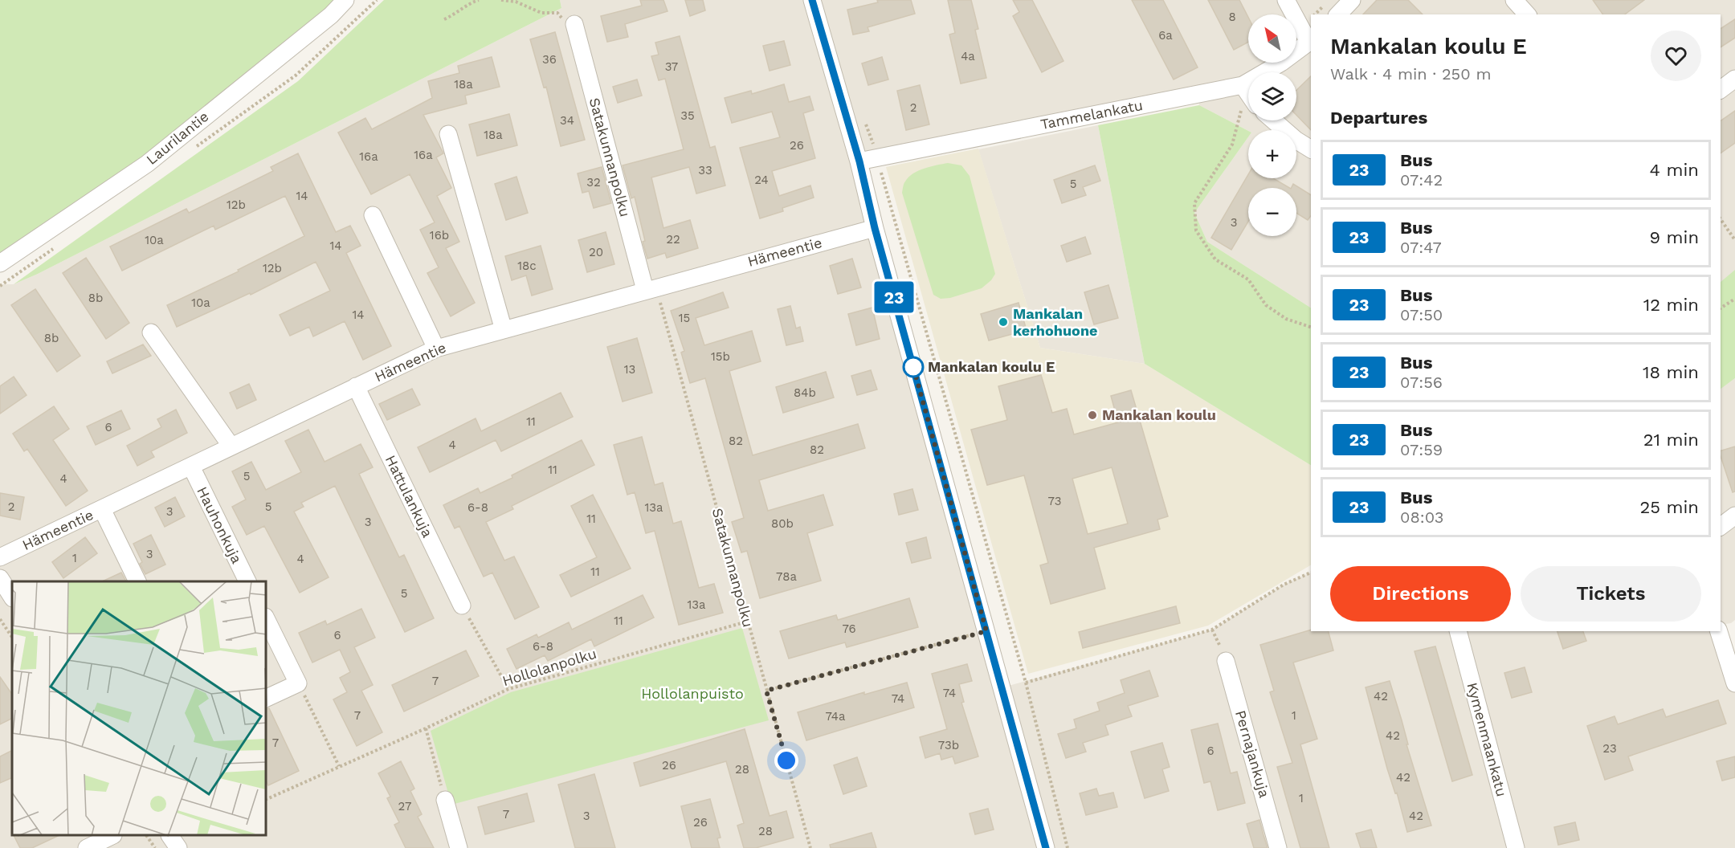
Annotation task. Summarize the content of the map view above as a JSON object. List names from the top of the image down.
{
  "streets": {
    "street": [
      "Tammelankatu",
      "Laurilantie",
      "Satakunnanpolku",
      "Hämeentie",
      "Hattulankuja",
      "Hauhonkuja",
      "Kymenmaankatu",
      "Pernajankuja"
    ],
    "path": ["Hollolanpolku"]
  },
  "crossings": [
    ["Satakunnanpolku", "Hämeentie"],
    ["Satakunnanpolku", "Hollolanpolku"],
    ["Hämeentie", "Hattulankuja"],
    ["Hämeentie", "Hauhonkuja"]
  ],
  "parks": ["Hollolanpuisto"],
  "places": ["Mankalan kerhohuone", "Mankalan koulu E", "Mankalan koulu"],
  "lines": ["bus line 23"],
  "house_numbers": [
    "8",
    "6a",
    "4a",
    "36",
    "37",
    "18a",
    "2",
    "35",
    "34",
    "18a",
    "26",
    "16a",
    "16a",
    "33",
    "24",
    "32",
    "5",
    "14",
    "12b",
    "3",
    "16b",
    "22",
    "10a",
    "14",
    "20",
    "18c",
    "12b",
    "8b",
    "10a",
    "14",
    "15",
    "8b",
    "15b",
    "13",
    "84b",
    "11",
    "6",
    "82",
    "4",
    "82",
    "11",
    "5",
    "4",
    "73",
    "2",
    "5",
    "6-8",
    "13a",
    "3",
    "11",
    "3",
    "80b",
    "3",
    "1",
    "4",
    "11",
    "78a",
    "5",
    "13a",
    "11",
    "76",
    "6",
    "6-8",
    "7",
    "74",
    "42",
    "74",
    "7",
    "1",
    "74a",
    "42",
    "7",
    "73b",
    "23",
    "6",
    "26",
    "28",
    "42",
    "1",
    "27",
    "7",
    "3",
    "42",
    "26",
    "28"
  ],
  "north": "top left",
  "page": {
    "on_map": "23",
    "map_buttons": ["+", "−"],
    "heading": [
      ["Mankalan koulu E", "Walk · 4 min · 250 m"],
      "Departures"
    ],
    "list": [
      {
        "mark": "23",
        "name": "Bus",
        "note": "07:42",
        "value": "4 min"
      },
      {
        "mark": "23",
        "name": "Bus",
        "note": "07:47",
        "value": "9 min"
      },
      {
        "mark": "23",
        "name": "Bus",
        "note": "07:50",
        "value": "12 min"
      },
      {
        "mark": "23",
        "name": "Bus",
        "note": "07:56",
        "value": "18 min"
      },
      {
        "mark": "23",
        "name": "Bus",
        "note": "07:59",
        "value": "21 min"
      },
      {
        "mark": "23",
        "name": "Bus",
        "note": "08:03",
        "value": "25 min"
      }
    ],
    "buttons": ["Directions", "Tickets"]
  }
}
